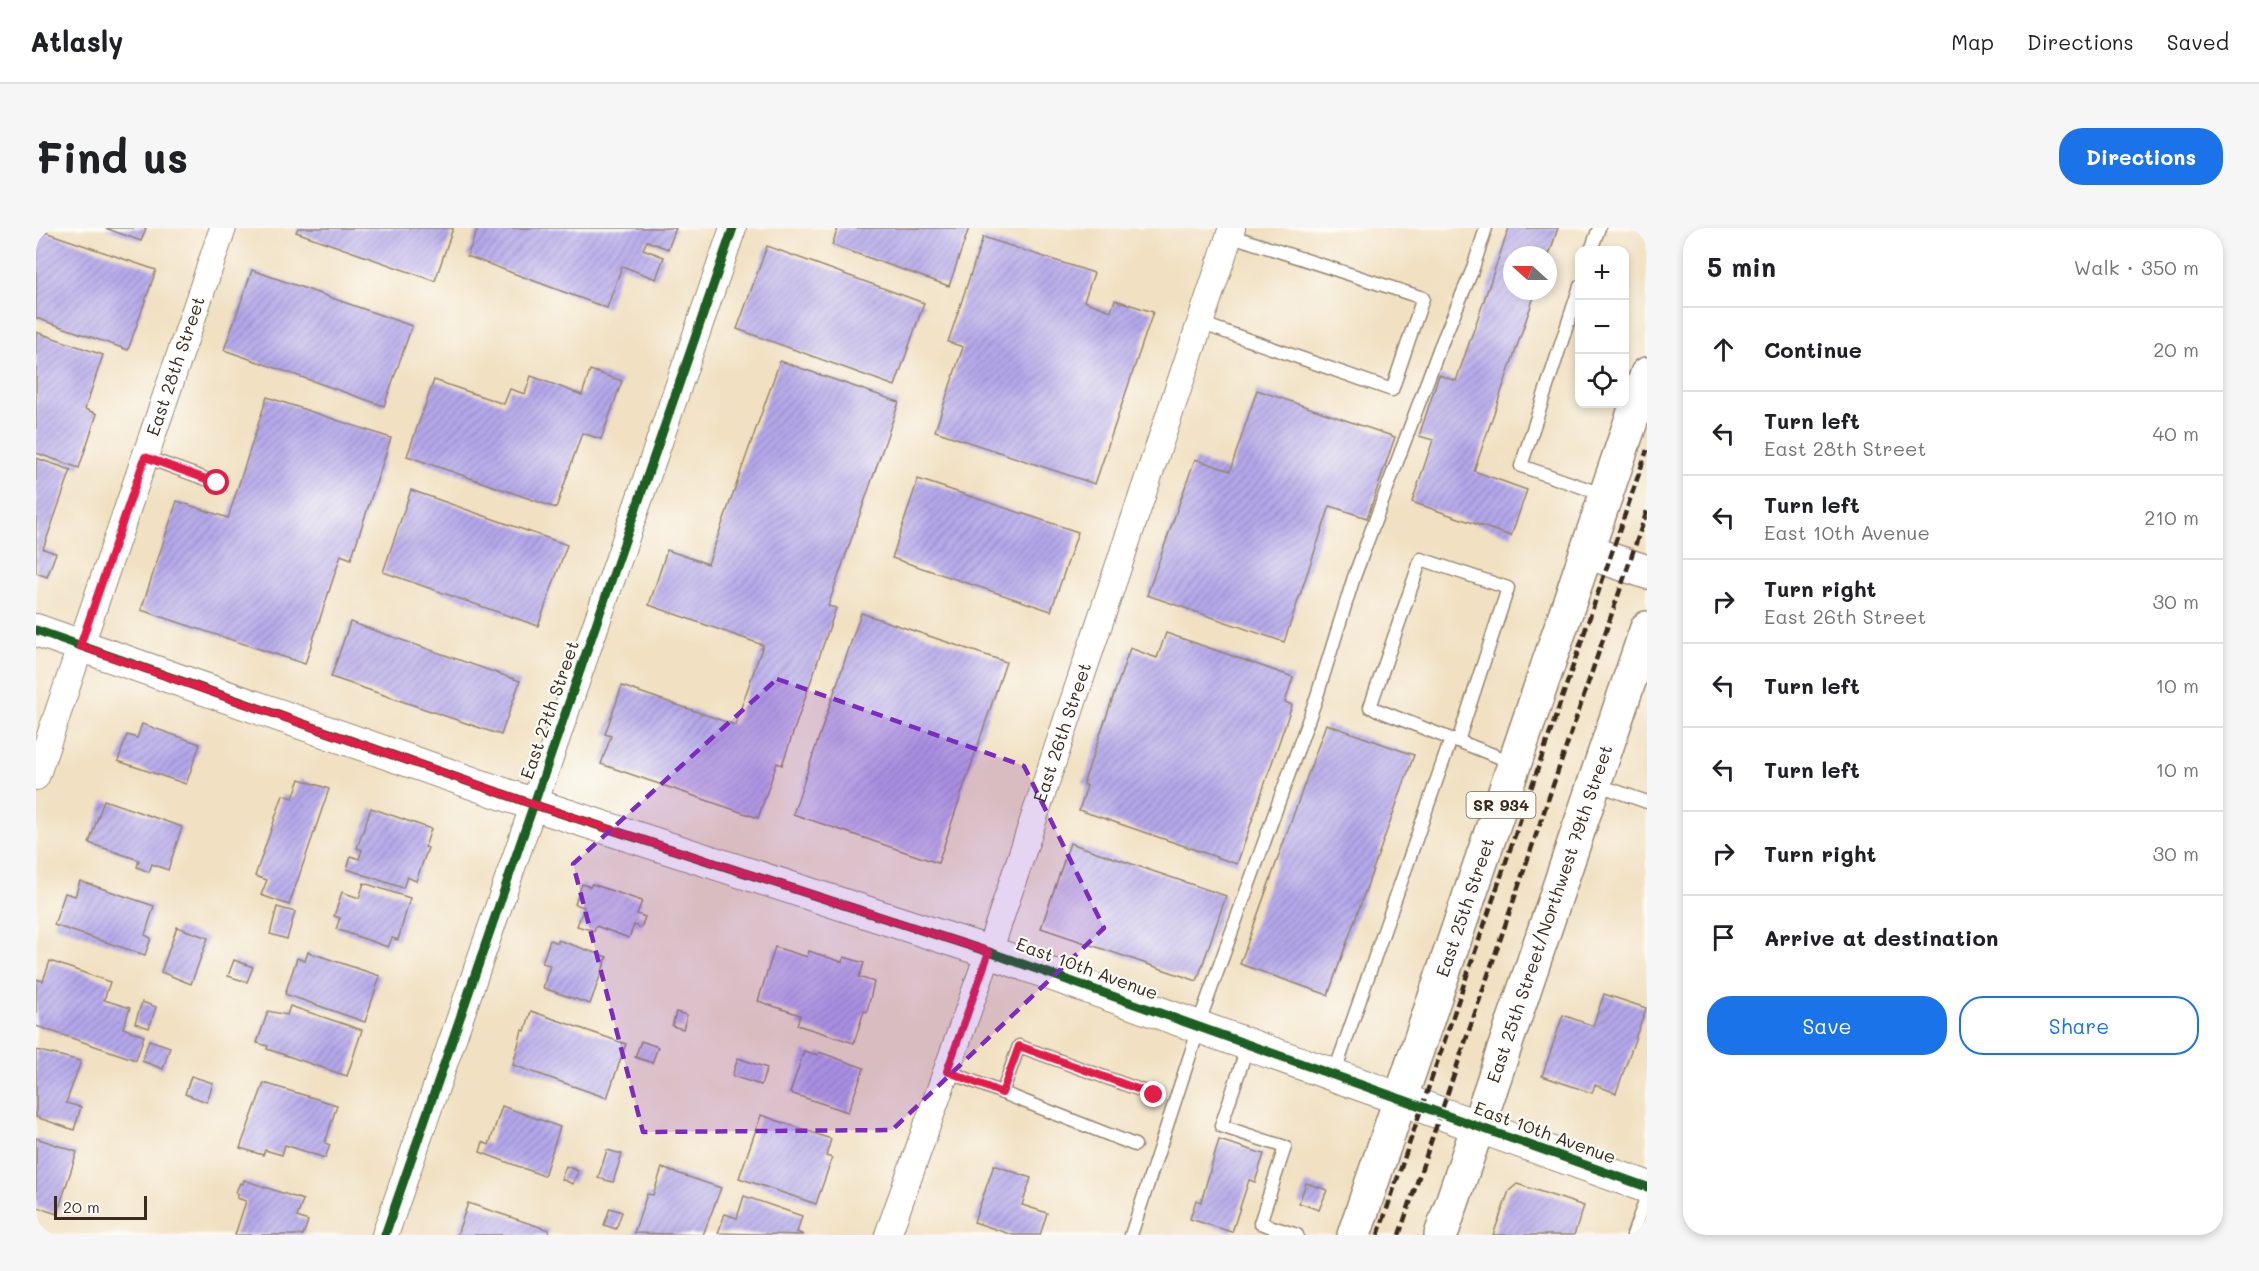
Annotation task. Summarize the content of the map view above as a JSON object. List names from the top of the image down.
{
  "streets": {
    "main road": ["SR 934", "East 25th Street", "East 25th Street/Northwest 79th Street"],
    "street": [
      "East 28th Street",
      "East 27th Street",
      "East 26th Street",
      "East 10th Avenue"
    ]
  },
  "crossings": [
    ["East 28th Street", "East 10th Avenue"],
    ["East 27th Street", "East 10th Avenue"],
    ["East 26th Street", "East 10th Avenue"],
    ["East 25th Street", "East 10th Avenue"],
    ["East 25th Street/Northwest 79th Street", "East 10th Avenue"]
  ],
  "scale_bar": "20 m",
  "north": "left",
  "page": {
    "header": "Atlasly",
    "nav": ["Map", "Directions", "Saved"],
    "buttons": [
      "Directions",
      ["Save", "Share"]
    ],
    "title": "Find us",
    "heading": ["5 min", "Walk · 350 m"],
    "map_buttons": ["+", "−"],
    "list": [
      ["Continue", "20 m"],
      ["Turn left", "East 28th Street", "40 m"],
      ["Turn left", "East 10th Avenue", "210 m"],
      ["Turn right", "East 26th Street", "30 m"],
      ["Turn left", "10 m"],
      ["Turn left", "10 m"],
      ["Turn right", "30 m"],
      "Arrive at destination"
    ],
    "scale": "20 m"
  }
}
